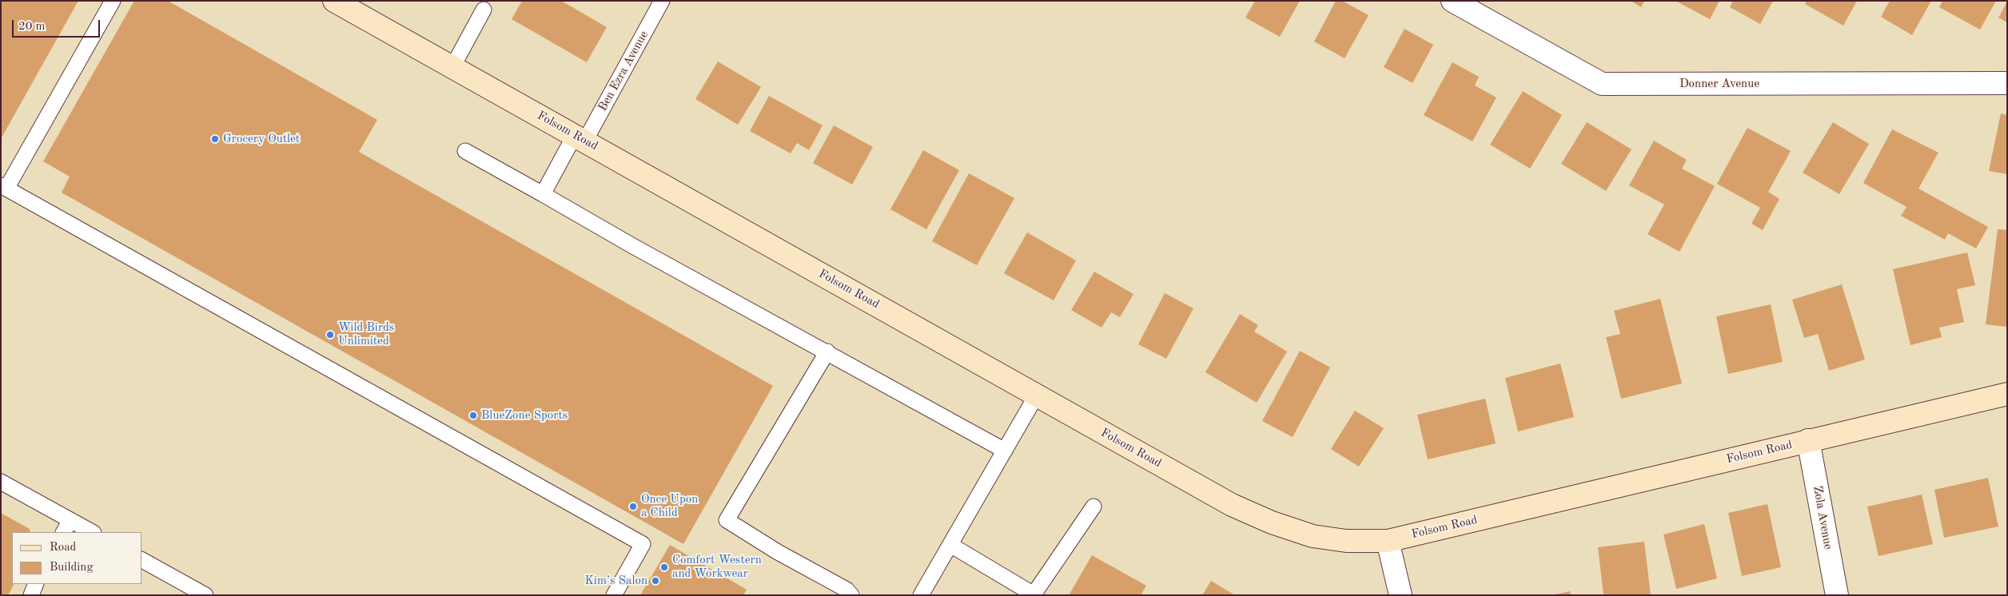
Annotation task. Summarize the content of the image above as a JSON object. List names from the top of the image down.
{
  "streets": {
    "street": ["Donner Avenue", "Folsom Road", "Zola Avenue"],
    "lane": ["Ben Ezra Avenue"]
  },
  "crossings": [
    ["Ben Ezra Avenue", "Folsom Road"],
    ["Folsom Road", "Zola Avenue"]
  ],
  "places": [
    "Grocery Outlet",
    "Wild Birds Unlimited",
    "BlueZone Sports",
    "Once Upon a Child",
    "Comfort Western and Workwear",
    "Kim’s Salon"
  ],
  "legend": ["Road", "Building"],
  "scale_bar": "20 m"
}
